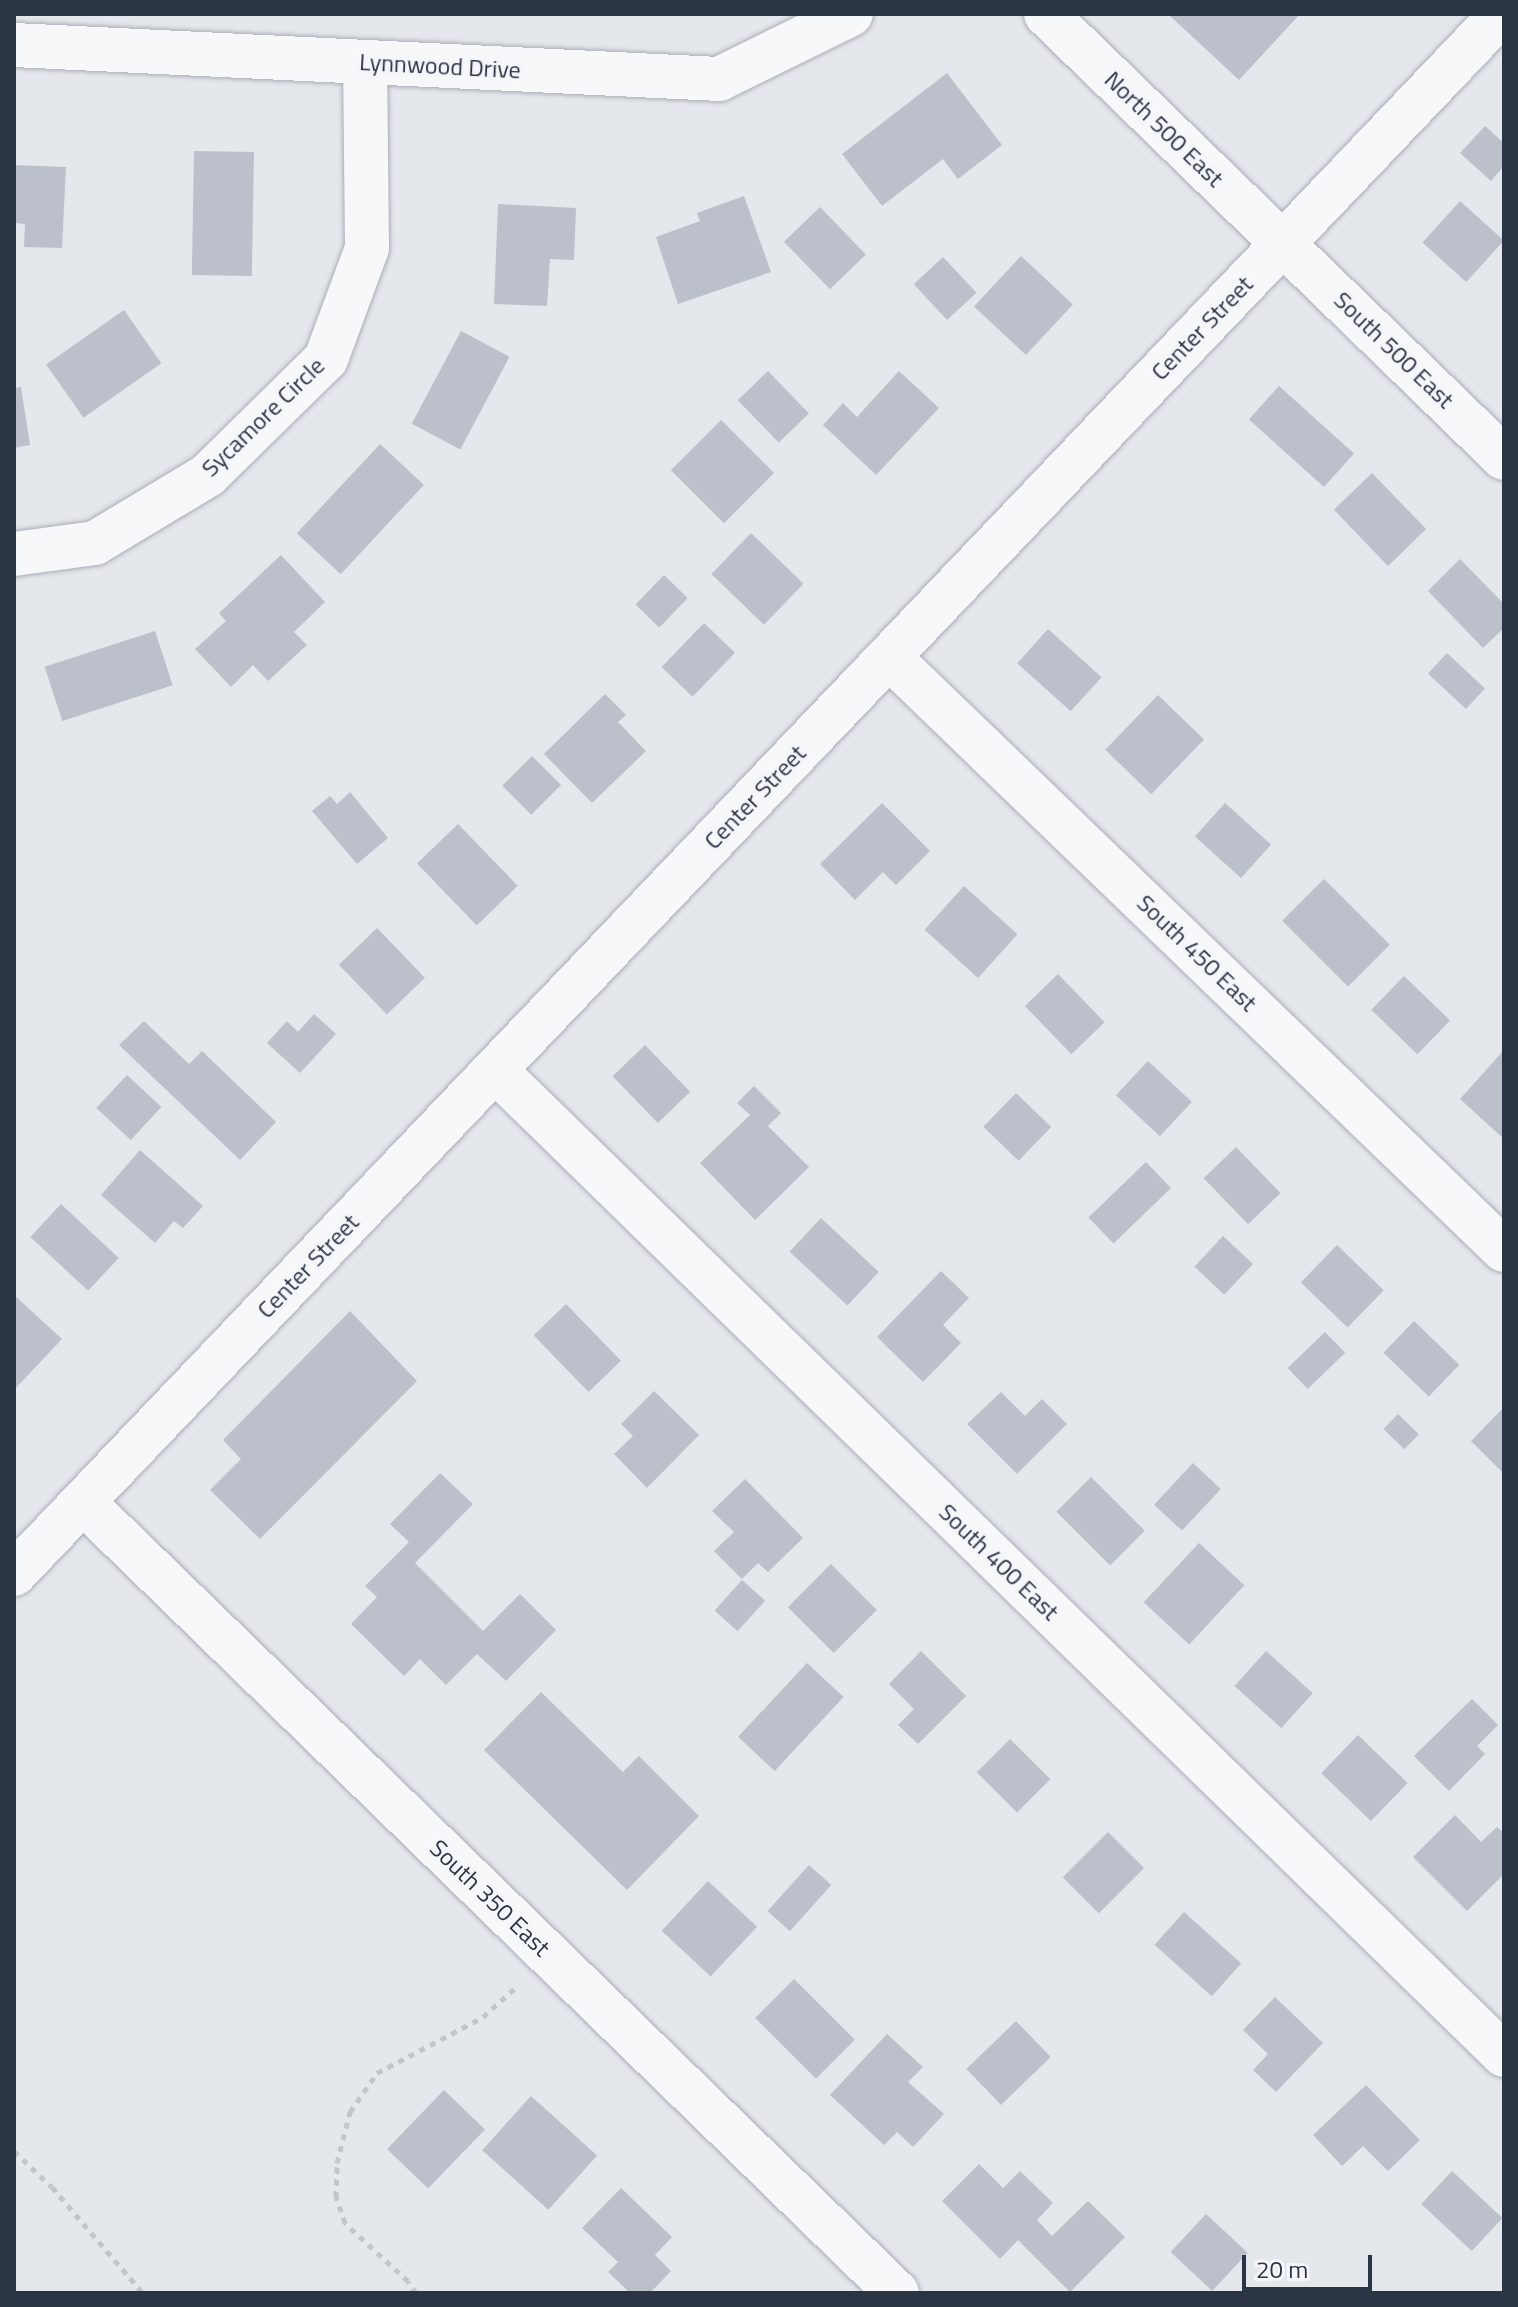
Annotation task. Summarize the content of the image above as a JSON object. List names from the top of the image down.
{
  "streets": {
    "street": [
      "Lynnwood Drive",
      "North 500 East",
      "Center Street",
      "South 500 East",
      "Sycamore Circle",
      "South 450 East",
      "South 400 East",
      "South 350 East"
    ]
  },
  "crossings": [
    ["Lynnwood Drive", "Sycamore Circle"],
    ["North 500 East", "Center Street"],
    ["North 500 East", "South 500 East"],
    ["Center Street", "South 500 East"],
    ["Center Street", "South 450 East"],
    ["Center Street", "South 400 East"],
    ["Center Street", "South 350 East"]
  ],
  "scale_bar": "20 m"
}
